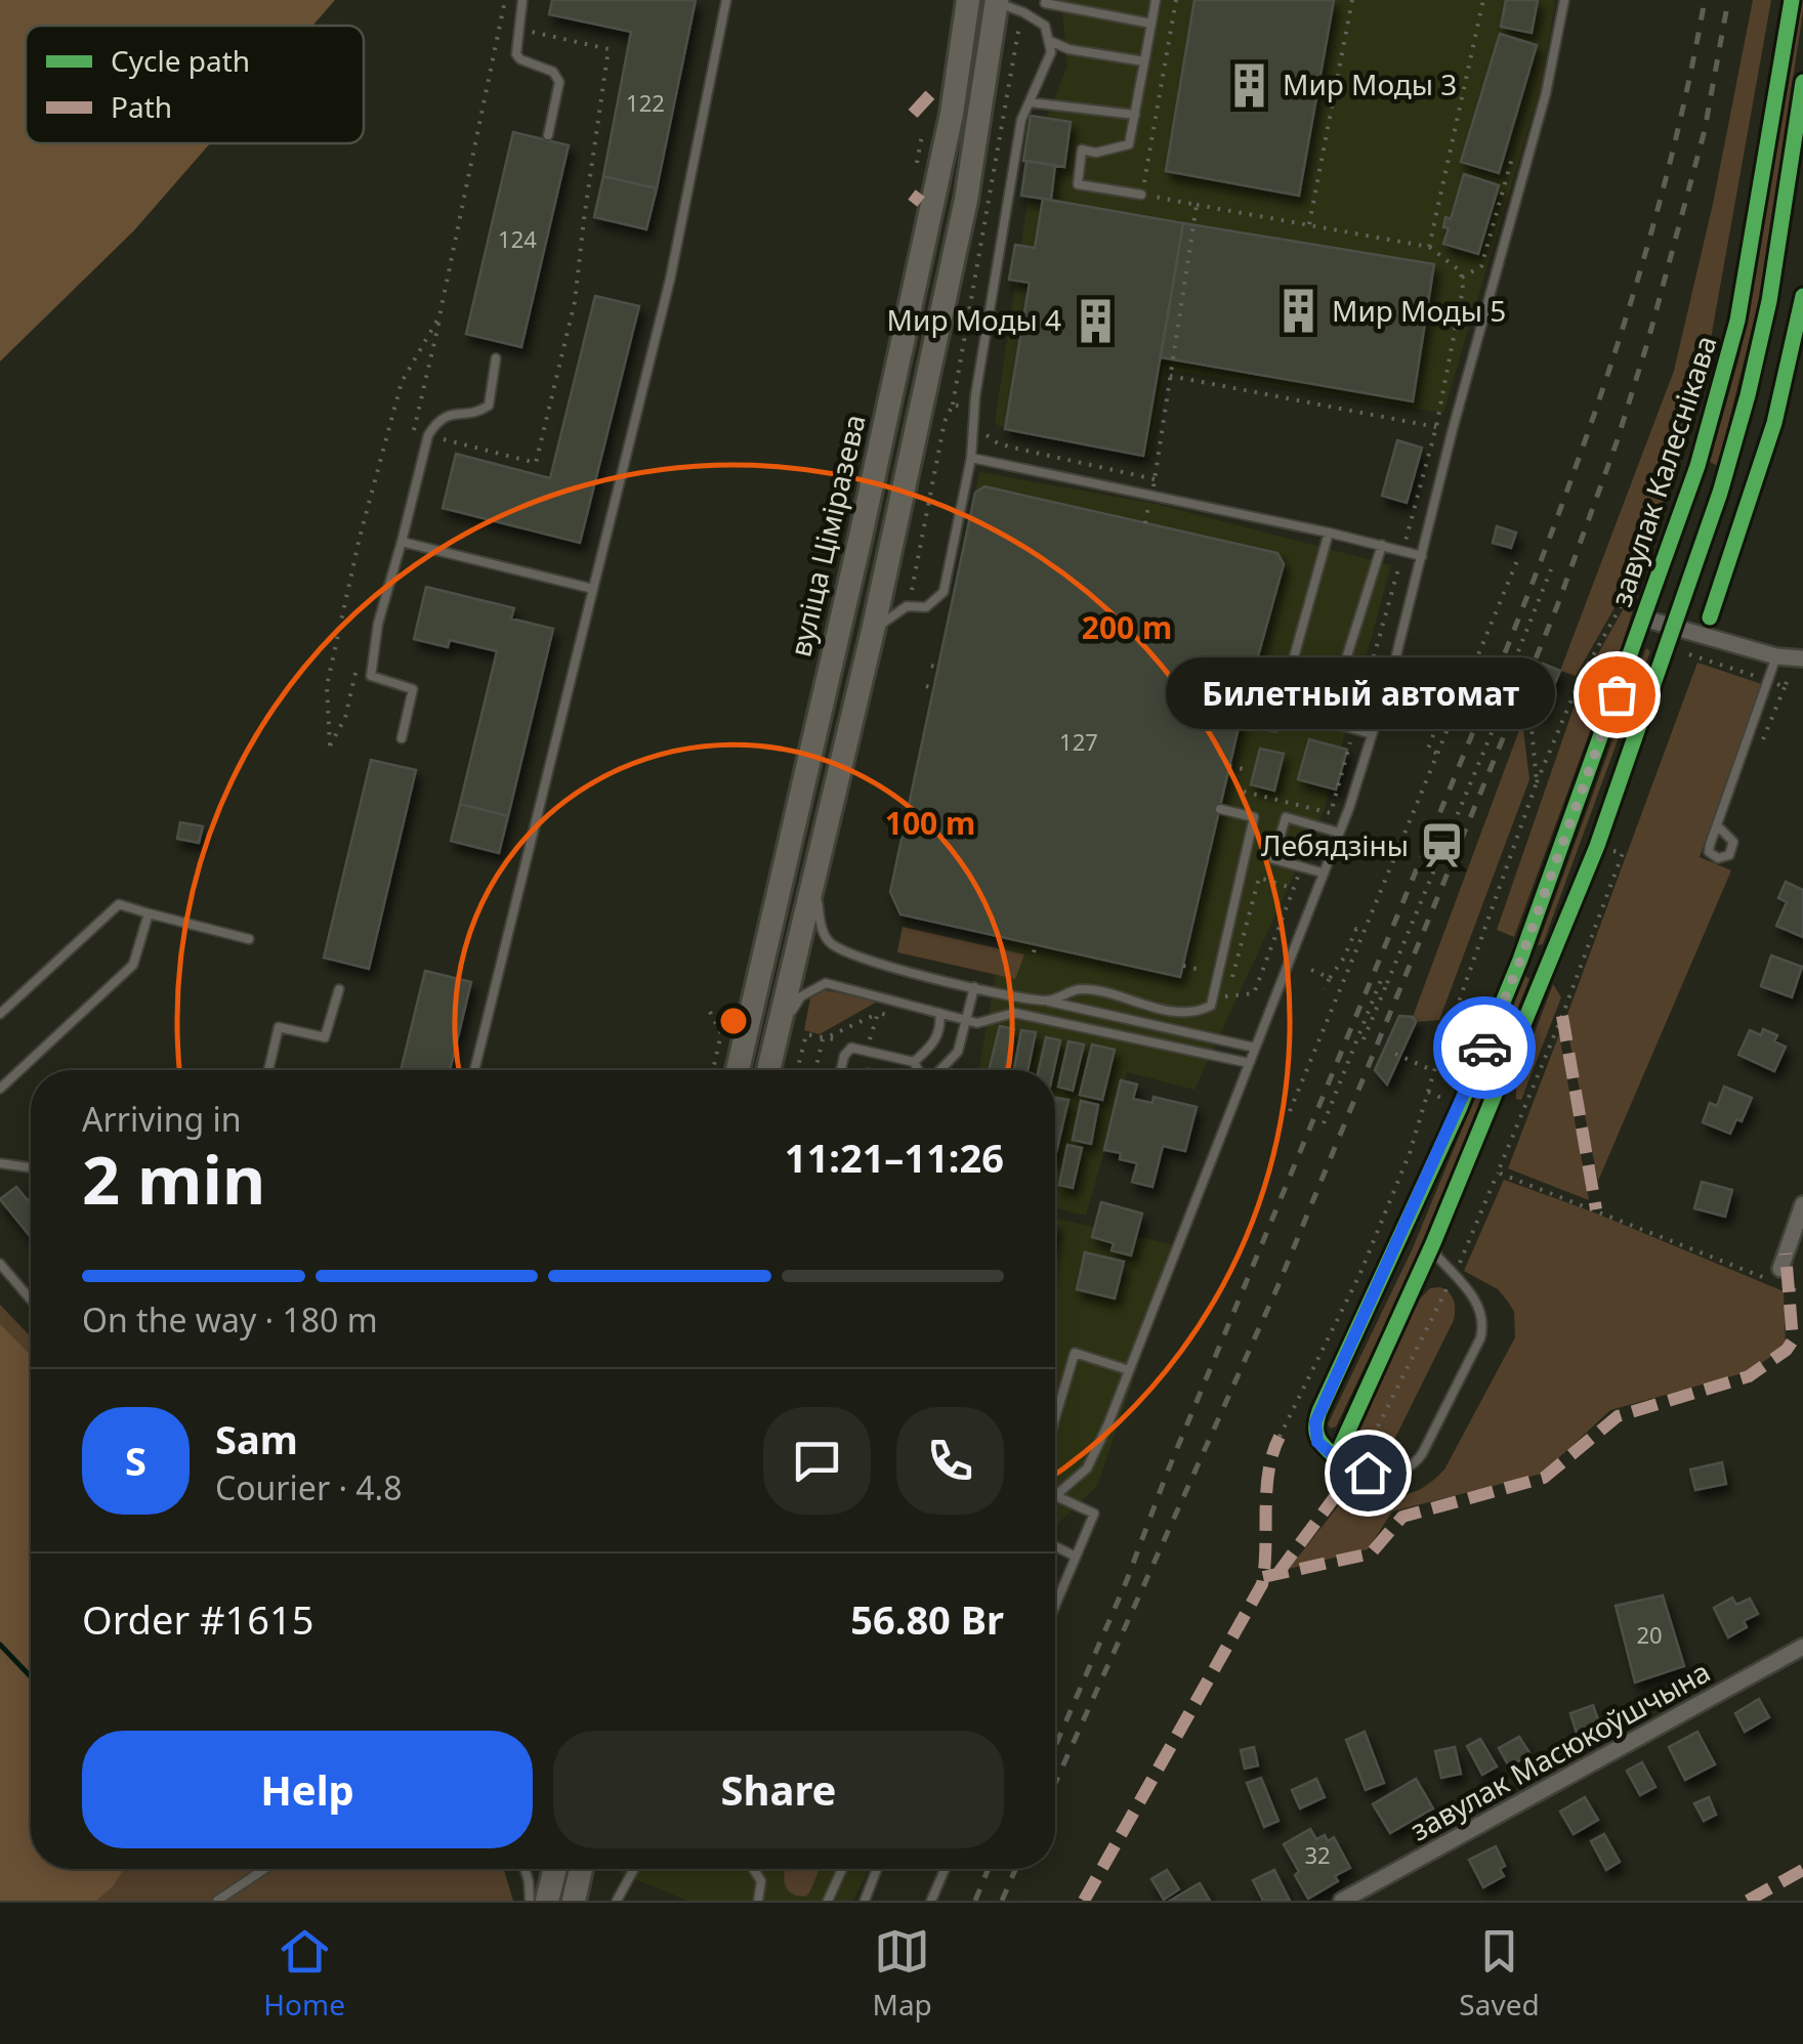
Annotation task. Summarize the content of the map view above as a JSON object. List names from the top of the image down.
{
  "streets": {
    "main road": ["вуліца Ціміразева"],
    "street": ["завулак Калеснікава", "завулак Масюкоўшчына"]
  },
  "places": {
    "building": ["Мир Моды 3", "Мир Моды 5", "Мир Моды 4"],
    "other": ["Билетный автомат"],
    "station": ["Лебядзіны"]
  },
  "house_numbers": [
    "122",
    "124",
    "127",
    "20",
    "32"
  ],
  "legend": ["Cycle path", "Path"],
  "page": {
    "bubble": "Билетный автомат",
    "heading": ["2 min", "Arriving in", "11:21–11:26"],
    "panel": [
      "Sam",
      "Courier · 4.8",
      "Order #1615",
      "56.80 Br"
    ],
    "bar": "On the way · 180 m",
    "round": "S",
    "buttons": ["Help", "Share"],
    "tabs": ["Home", "Map", "Saved"]
  },
  "rings": ["200 m", "100 m"]
}
